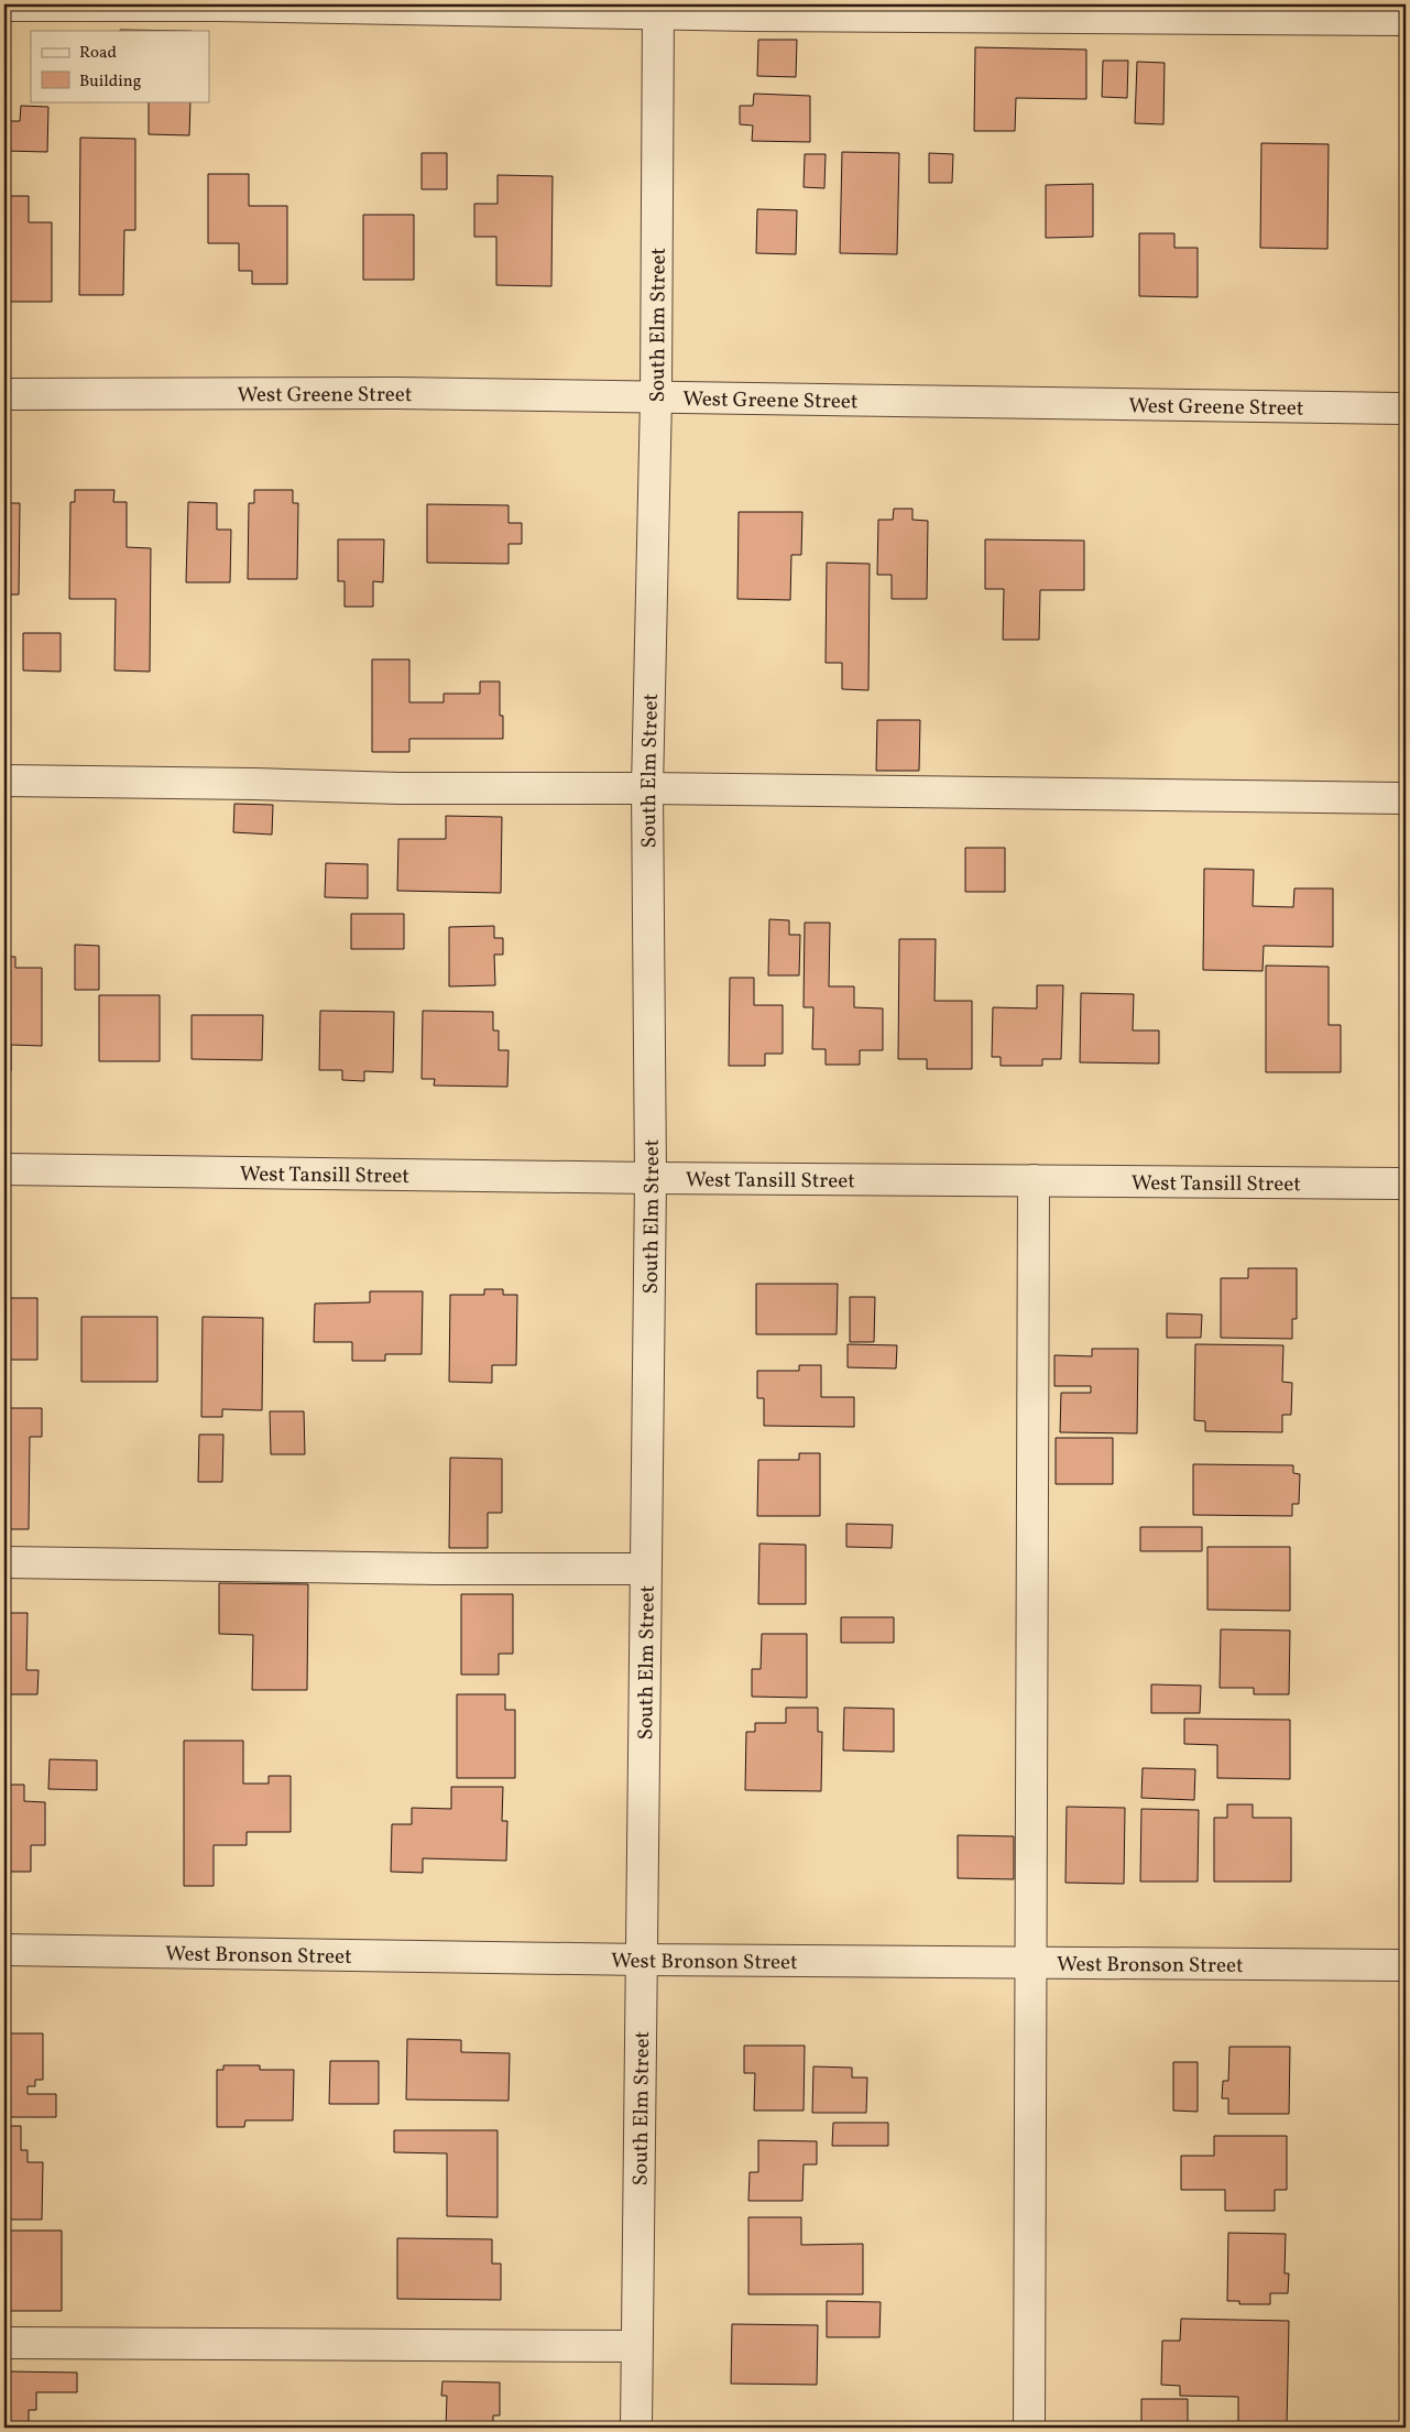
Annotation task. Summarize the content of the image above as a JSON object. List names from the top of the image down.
{
  "streets": {
    "street": [
      "South Elm Street",
      "West Greene Street",
      "West Tansill Street",
      "West Bronson Street"
    ]
  },
  "crossings": [
    ["South Elm Street", "West Greene Street"],
    ["South Elm Street", "West Tansill Street"],
    ["South Elm Street", "West Bronson Street"]
  ],
  "legend": ["Road", "Building"]
}
